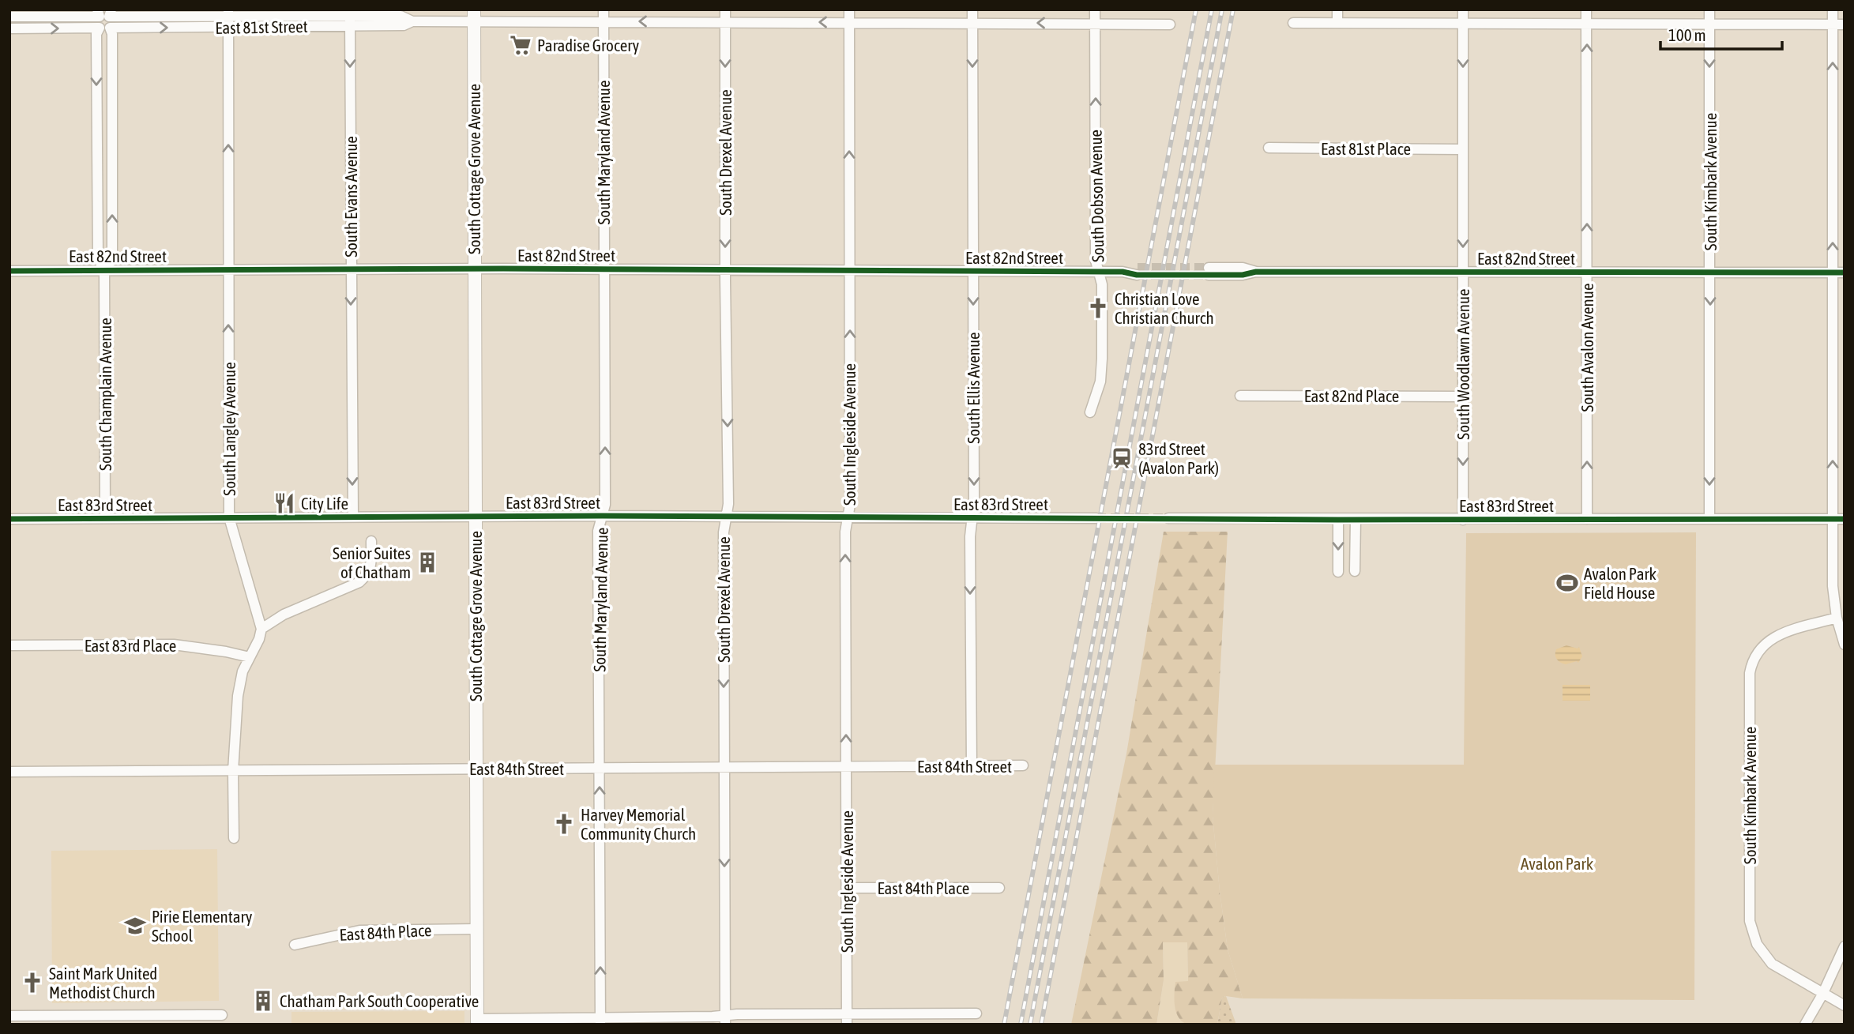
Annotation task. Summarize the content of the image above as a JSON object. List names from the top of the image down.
{
  "streets": {
    "main road": ["South Cottage Grove Avenue"],
    "street": [
      "East 81st Street",
      "East 81st Place",
      "South Maryland Avenue",
      "South Drexel Avenue",
      "South Kimbark Avenue",
      "South Dobson Avenue",
      "South Evans Avenue",
      "East 82nd Street",
      "South Avalon Avenue",
      "South Woodlawn Avenue",
      "South Ellis Avenue",
      "South Champlain Avenue",
      "East 82nd Place",
      "South Langley Avenue",
      "South Ingleside Avenue",
      "East 83rd Street",
      "East 83rd Place",
      "East 84th Street",
      "East 84th Place"
    ]
  },
  "crossings": [
    ["East 81st Street", "South Maryland Avenue"],
    ["East 81st Street", "South Drexel Avenue"],
    ["East 81st Street", "South Cottage Grove Avenue"],
    ["East 81st Street", "South Dobson Avenue"],
    ["East 81st Street", "South Evans Avenue"],
    ["East 81st Street", "South Ellis Avenue"],
    ["East 81st Street", "South Champlain Avenue"],
    ["East 81st Street", "South Langley Avenue"],
    ["East 81st Street", "South Ingleside Avenue"],
    ["East 81st Place", "South Woodlawn Avenue"],
    ["South Maryland Avenue", "East 82nd Street"],
    ["South Maryland Avenue", "East 83rd Street"],
    ["South Maryland Avenue", "East 84th Street"],
    ["South Drexel Avenue", "East 82nd Street"],
    ["South Drexel Avenue", "East 83rd Street"],
    ["South Drexel Avenue", "East 84th Street"],
    ["South Cottage Grove Avenue", "East 82nd Street"],
    ["South Cottage Grove Avenue", "East 83rd Street"],
    ["South Cottage Grove Avenue", "East 84th Street"],
    ["South Cottage Grove Avenue", "East 84th Place"],
    ["South Kimbark Avenue", "East 82nd Street"],
    ["South Kimbark Avenue", "East 83rd Street"],
    ["South Dobson Avenue", "East 82nd Street"],
    ["South Evans Avenue", "East 82nd Street"],
    ["South Evans Avenue", "East 83rd Street"],
    ["East 82nd Street", "South Avalon Avenue"],
    ["East 82nd Street", "South Woodlawn Avenue"],
    ["East 82nd Street", "South Ellis Avenue"],
    ["East 82nd Street", "South Champlain Avenue"],
    ["East 82nd Street", "South Langley Avenue"],
    ["East 82nd Street", "South Ingleside Avenue"],
    ["South Avalon Avenue", "East 83rd Street"],
    ["South Woodlawn Avenue", "East 82nd Place"],
    ["South Woodlawn Avenue", "East 83rd Street"],
    ["South Ellis Avenue", "East 83rd Street"],
    ["South Ellis Avenue", "East 84th Street"],
    ["South Champlain Avenue", "East 83rd Street"],
    ["South Langley Avenue", "East 83rd Street"],
    ["South Ingleside Avenue", "East 83rd Street"],
    ["South Ingleside Avenue", "East 84th Street"],
    ["South Ingleside Avenue", "East 84th Place"]
  ],
  "one_way": [
    "South Maryland Avenue",
    "South Drexel Avenue",
    "South Kimbark Avenue",
    "South Dobson Avenue",
    "South Evans Avenue",
    "South Avalon Avenue",
    "South Woodlawn Avenue",
    "South Ellis Avenue",
    "South Langley Avenue",
    "South Ingleside Avenue"
  ],
  "parks": ["Avalon Park"],
  "places": {
    "supermarket": ["Paradise Grocery"],
    "church": ["Christian Love Christian Church", "Harvey Memorial Community Church", "Saint Mark United Methodist Church"],
    "station": ["83rd Street (Avalon Park)"],
    "restaurant": ["City Life"],
    "building": ["Senior Suites of Chatham", "Chatham Park South Cooperative"],
    "sports": ["Avalon Park Field House"],
    "school or university": ["Pirie Elementary School"]
  },
  "scale_bar": "100 m"
}
